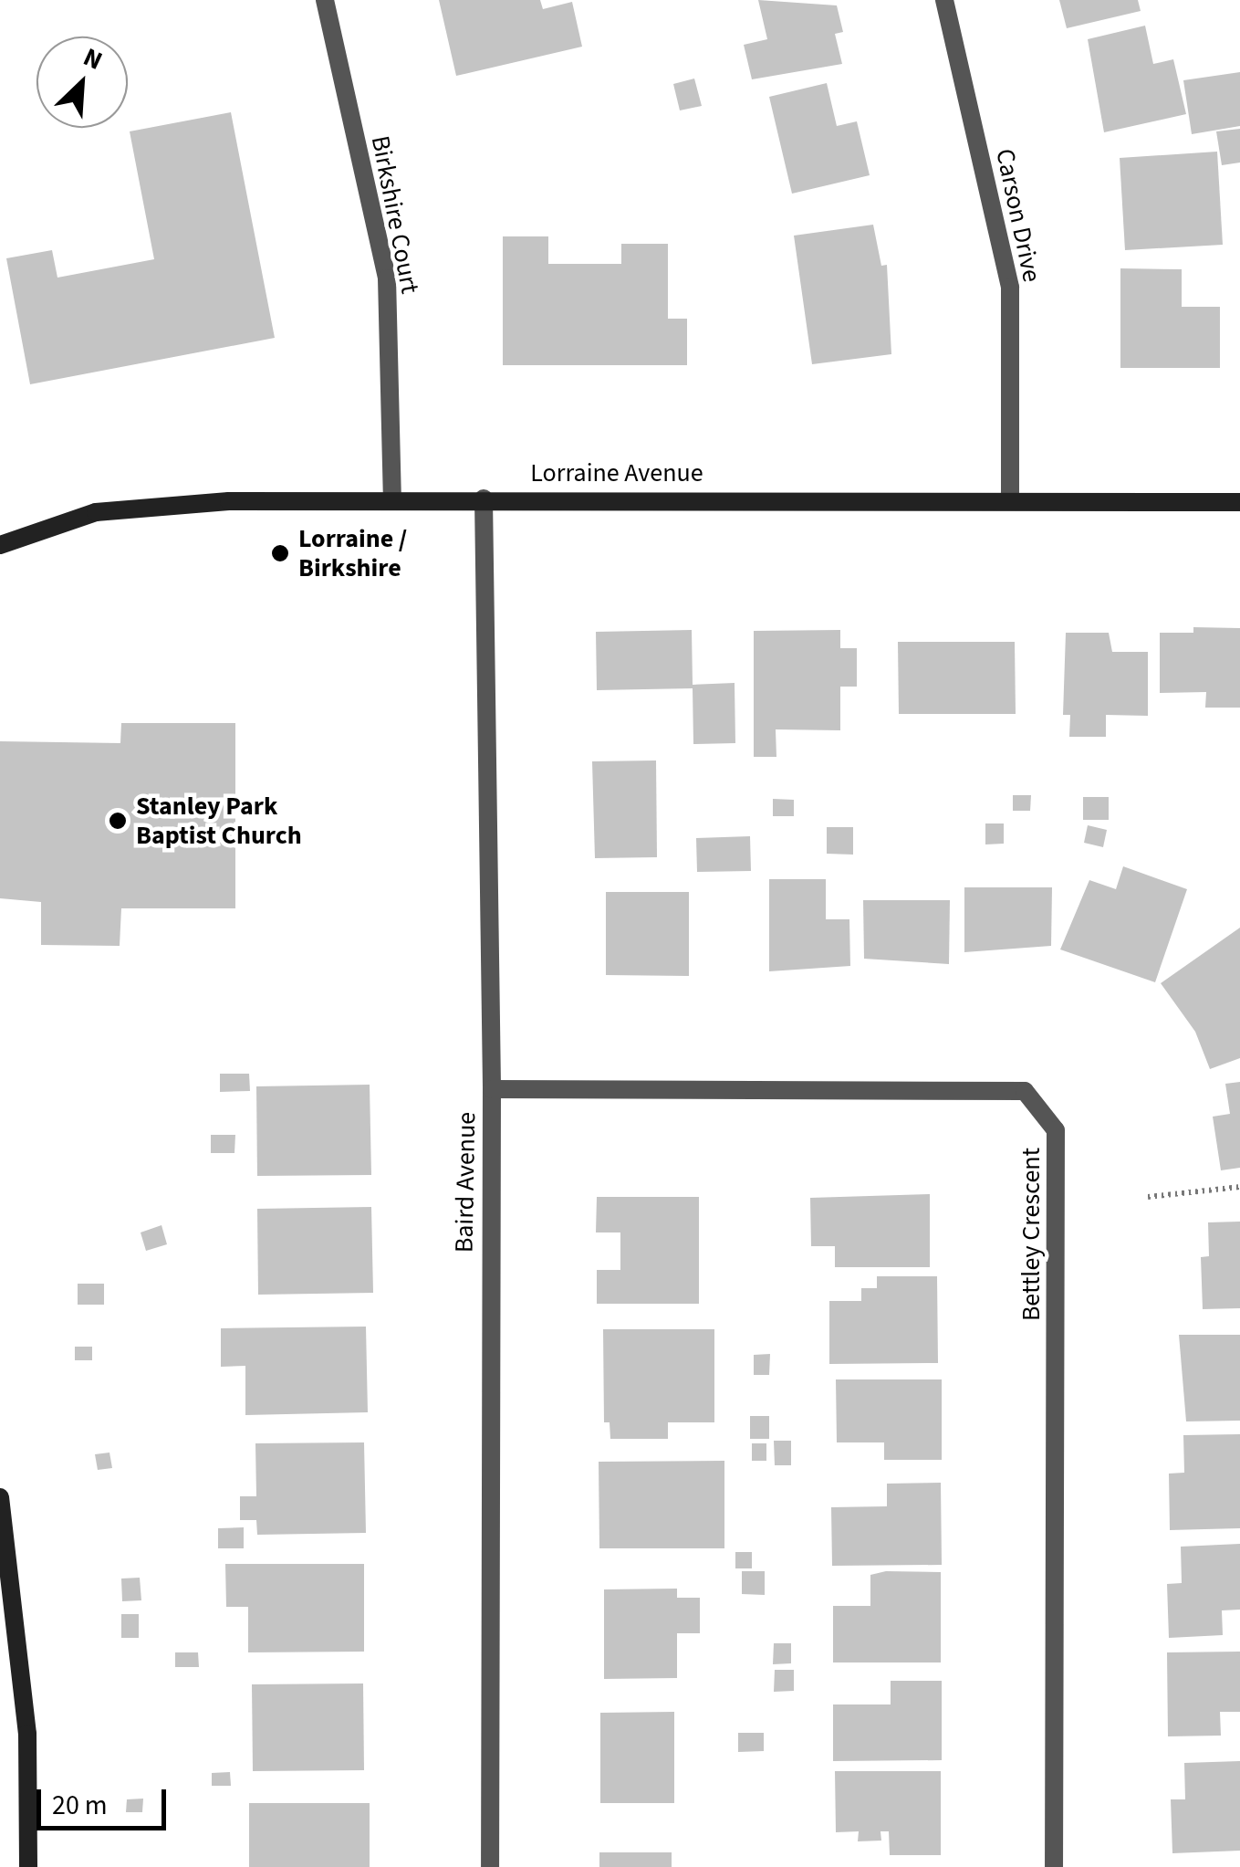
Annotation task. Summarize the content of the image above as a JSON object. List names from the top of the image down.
{
  "streets": {
    "street": [
      "Birkshire Court",
      "Carson Drive",
      "Lorraine Avenue",
      "Baird Avenue",
      "Bettley Crescent"
    ]
  },
  "crossings": [
    ["Birkshire Court", "Lorraine Avenue"],
    ["Carson Drive", "Lorraine Avenue"],
    ["Lorraine Avenue", "Baird Avenue"],
    ["Baird Avenue", "Bettley Crescent"]
  ],
  "places": ["Lorraine / Birkshire", "Stanley Park Baptist Church"],
  "scale_bar": "20 m",
  "north": "top right"
}
